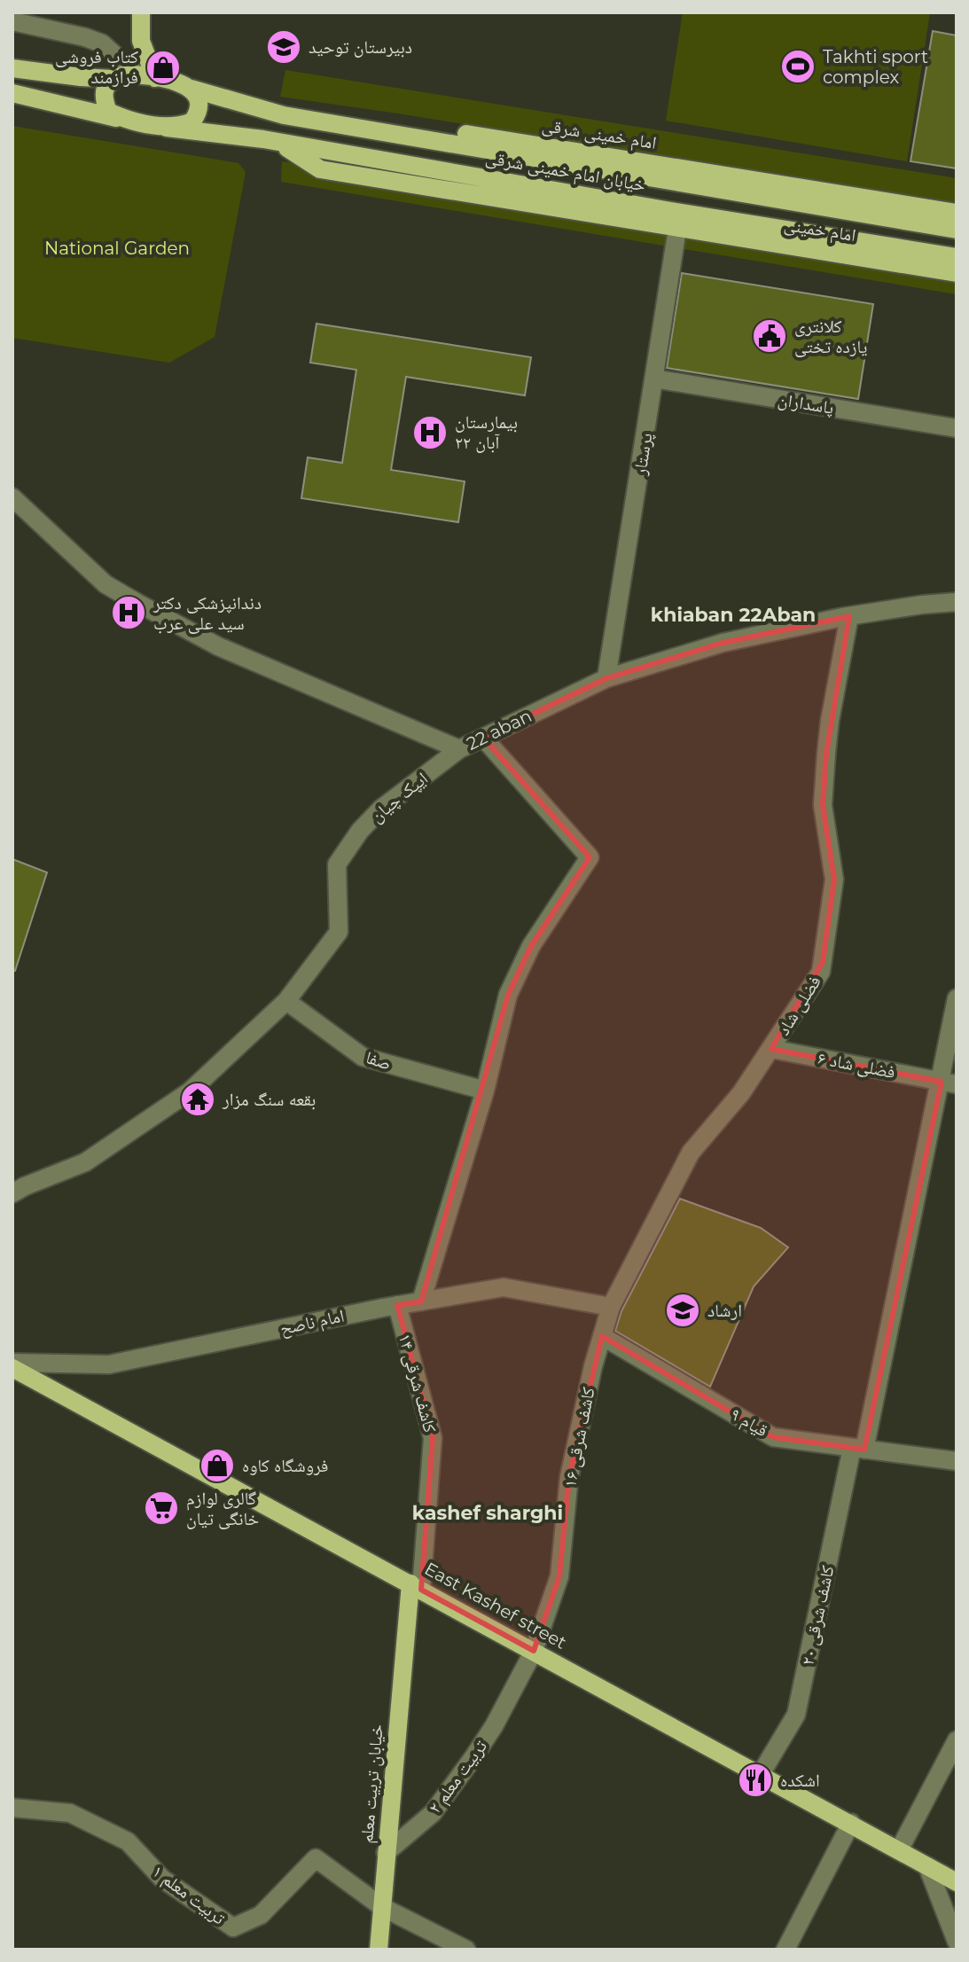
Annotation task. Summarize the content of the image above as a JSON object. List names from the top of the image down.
{
  "streets": {
    "main road": [
      "امام خمینی شرقی",
      "خیابان امام خمینی شرقی",
      "امام خمینی",
      "East Kashef street",
      "خیابان تربیت معلم"
    ],
    "street": [
      "پاسداران",
      "پرستار",
      "22 aban",
      "ایپک چیان",
      "فضلی شاد",
      "صفا",
      "فضلی شاد ۶",
      "امام ناصح",
      "کاشف شرقی ۱۴",
      "قیام ۹",
      "کاشف شرقی ۱۶",
      "کاشف شرقی ۲۰",
      "تربیت معلم ۲",
      "تربیت معلم ۱"
    ]
  },
  "crossings": [
    ["امام خمینی شرقی", "خیابان امام خمینی شرقی"],
    ["امام خمینی", "پرستار"],
    ["پاسداران", "پرستار"],
    ["پرستار", "22 aban"],
    ["22 aban", "ایپک چیان"],
    ["22 aban", "فضلی شاد"],
    ["ایپک چیان", "صفا"],
    ["فضلی شاد", "فضلی شاد ۶"],
    ["فضلی شاد", "امام ناصح"],
    ["فضلی شاد", "کاشف شرقی ۱۶"],
    ["فضلی شاد ۶", "کاشف شرقی ۲۰"],
    ["امام ناصح", "کاشف شرقی ۱۴"],
    ["امام ناصح", "کاشف شرقی ۱۶"],
    ["امام ناصح", "East Kashef street"],
    ["کاشف شرقی ۱۴", "East Kashef street"],
    ["کاشف شرقی ۱۴", "خیابان تربیت معلم"],
    ["قیام ۹", "کاشف شرقی ۱۶"],
    ["قیام ۹", "کاشف شرقی ۲۰"],
    ["کاشف شرقی ۱۶", "East Kashef street"],
    ["کاشف شرقی ۱۶", "تربیت معلم ۲"],
    ["East Kashef street", "کاشف شرقی ۲۰"],
    ["East Kashef street", "خیابان تربیت معلم"],
    ["تربیت معلم ۲", "خیابان تربیت معلم"],
    ["خیابان تربیت معلم", "تربیت معلم ۱"]
  ],
  "districts": ["khiaban 22Aban", "kashef sharghi"],
  "parks": ["National Garden"],
  "places": {
    "school or university": ["دبیرستان توحید", "ارشاد"],
    "sports": ["Takhti sport complex"],
    "shop": ["کتاب فروشی فرازمند", "فروشگاه کاوه"],
    "public building": ["کلانتری یازده تختی"],
    "hospital": ["بیمارستان ۲۲ آبان", "دندانپزشکی دکتر سید علی عرب"],
    "temple": ["بقعه سنگ مزار"],
    "supermarket": ["گالری لوازم خانگی تیان"],
    "restaurant": ["اشکده"]
  }
}
